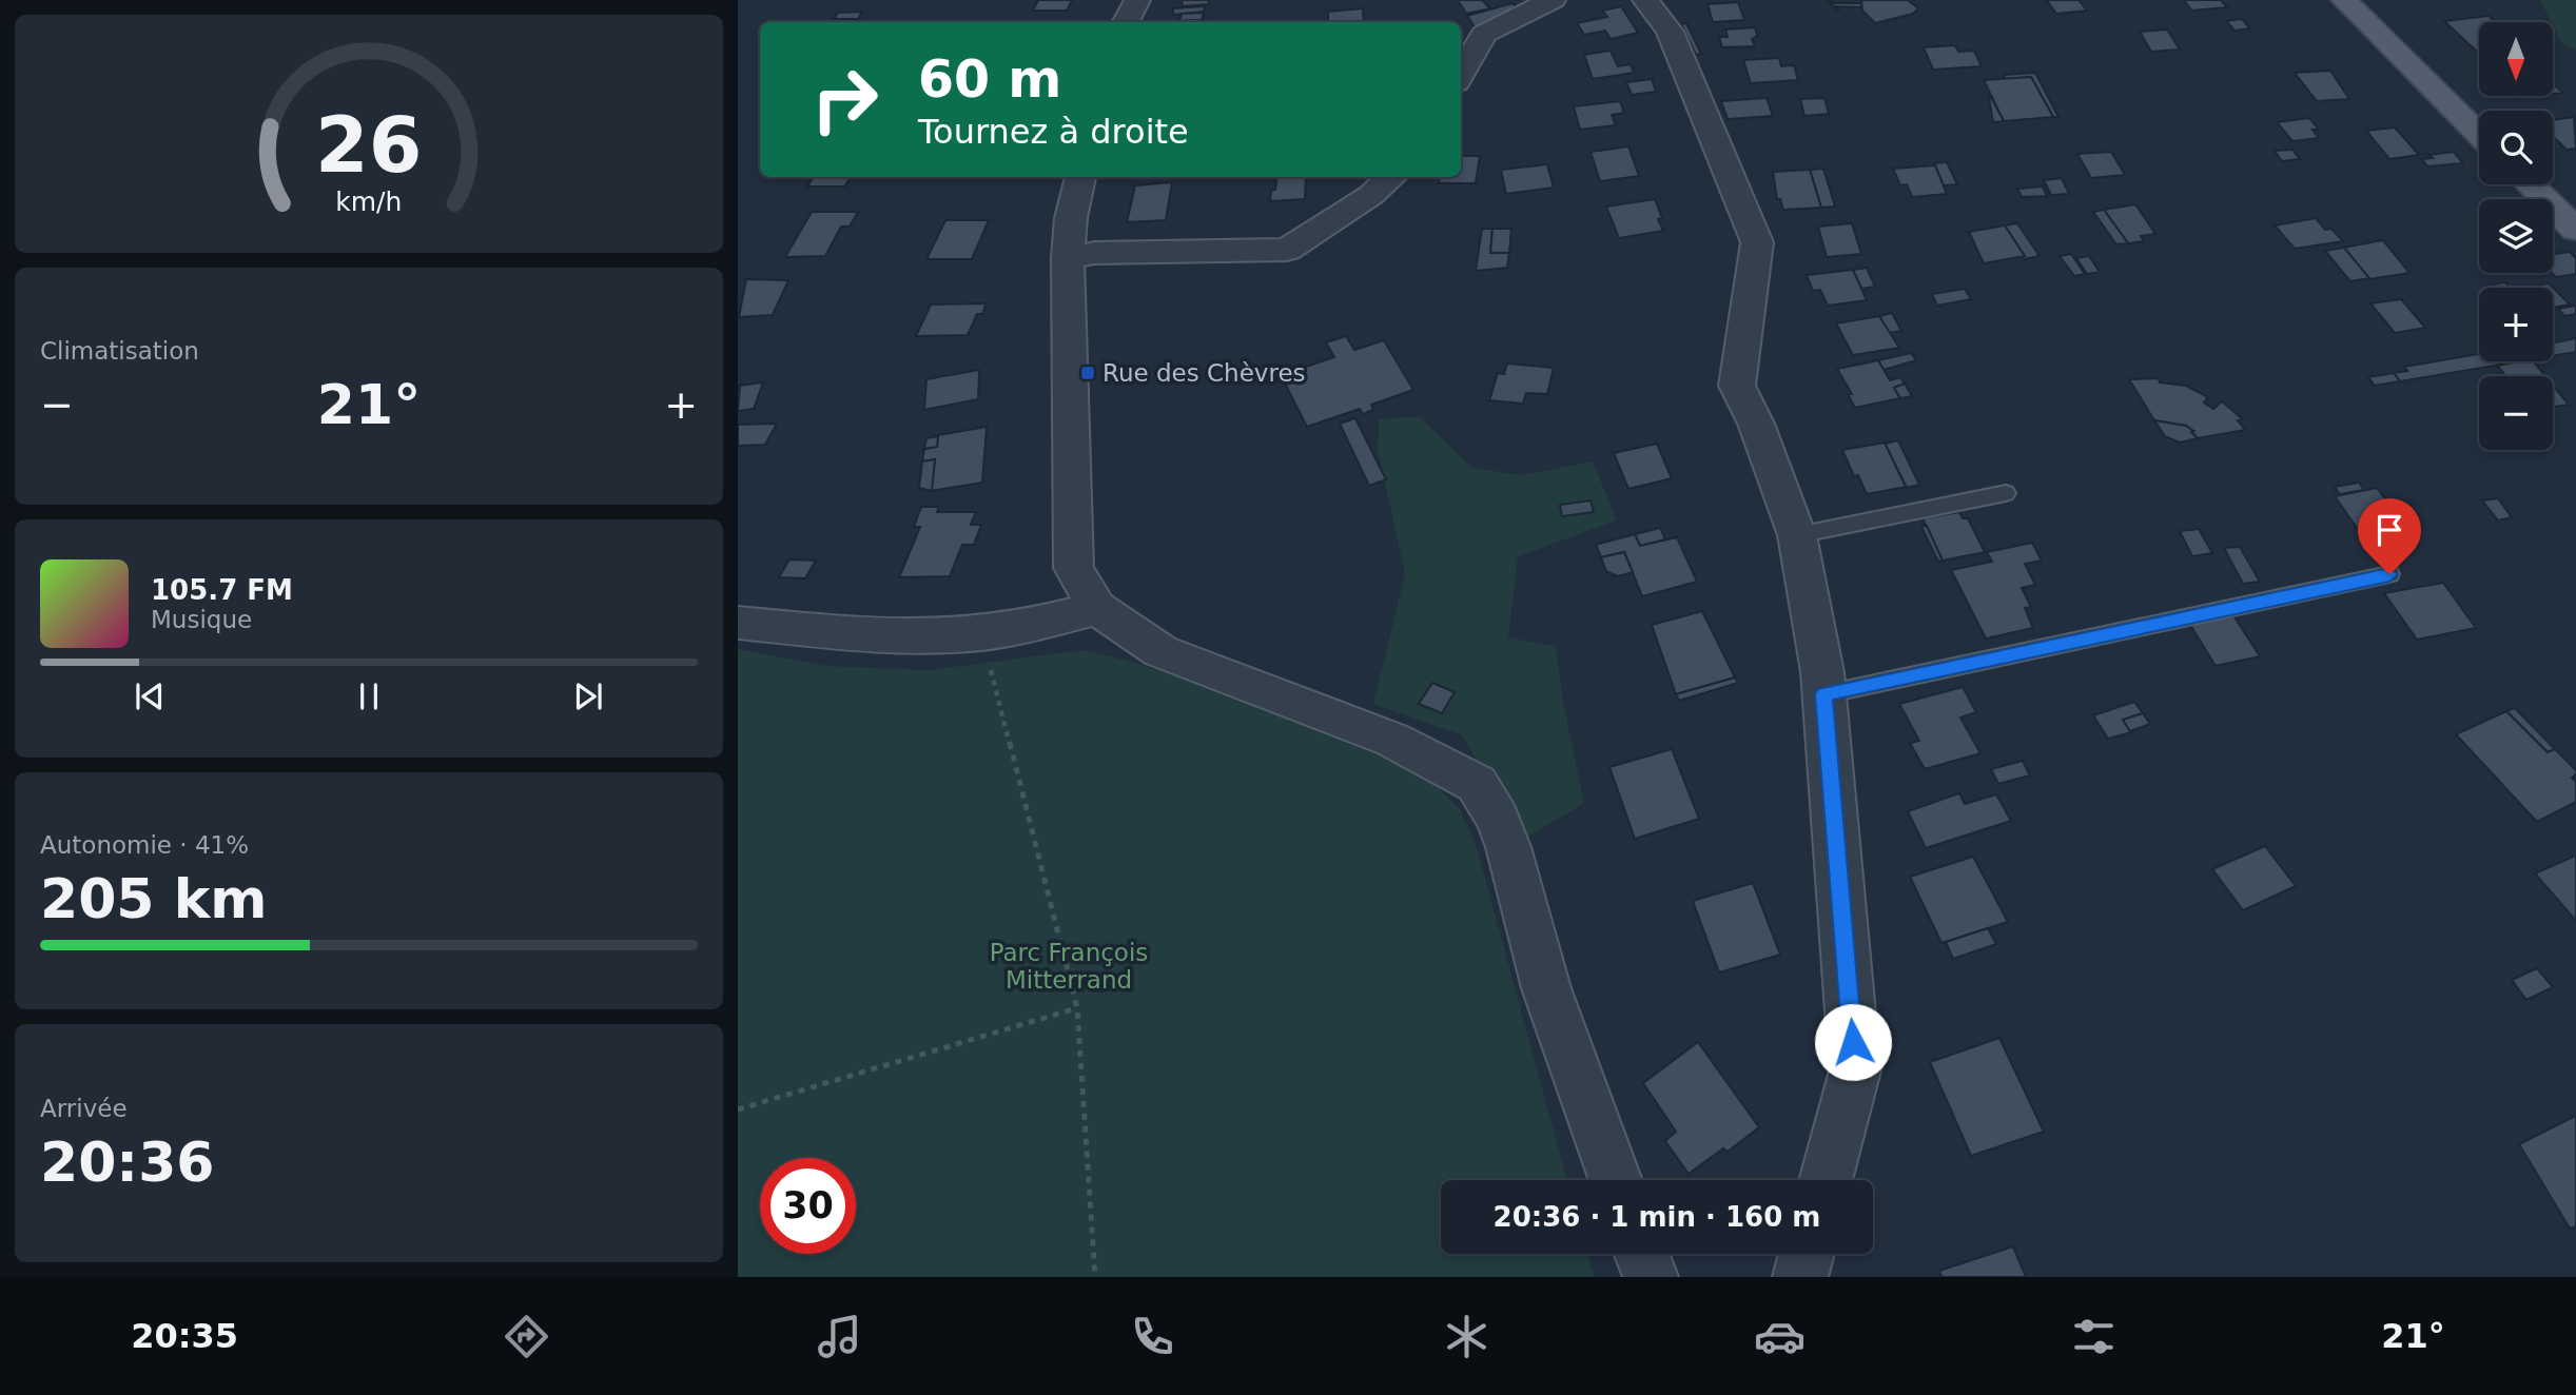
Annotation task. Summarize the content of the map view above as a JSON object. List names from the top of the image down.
{
  "parks": ["Parc François Mitterrand"],
  "places": {
    "transit": ["Rue des Chèvres"]
  },
  "north": "bottom",
  "page": {
    "map_buttons": ["+", "−"],
    "turn": ["60 m", "Tournez à droite"],
    "tile": [
      "Climatisation",
      ["Autonomie · 41%", "205 km"],
      ["Arrivée", "20:36"]
    ],
    "heat": ["−", "21°", "+"],
    "song": ["105.7 FM", "Musique"],
    "limit": "30",
    "trip": "20:36 · 1 min · 160 m",
    "tabs": ["20:35", "21°"],
    "gauge": ["26", "km/h"]
  }
}
